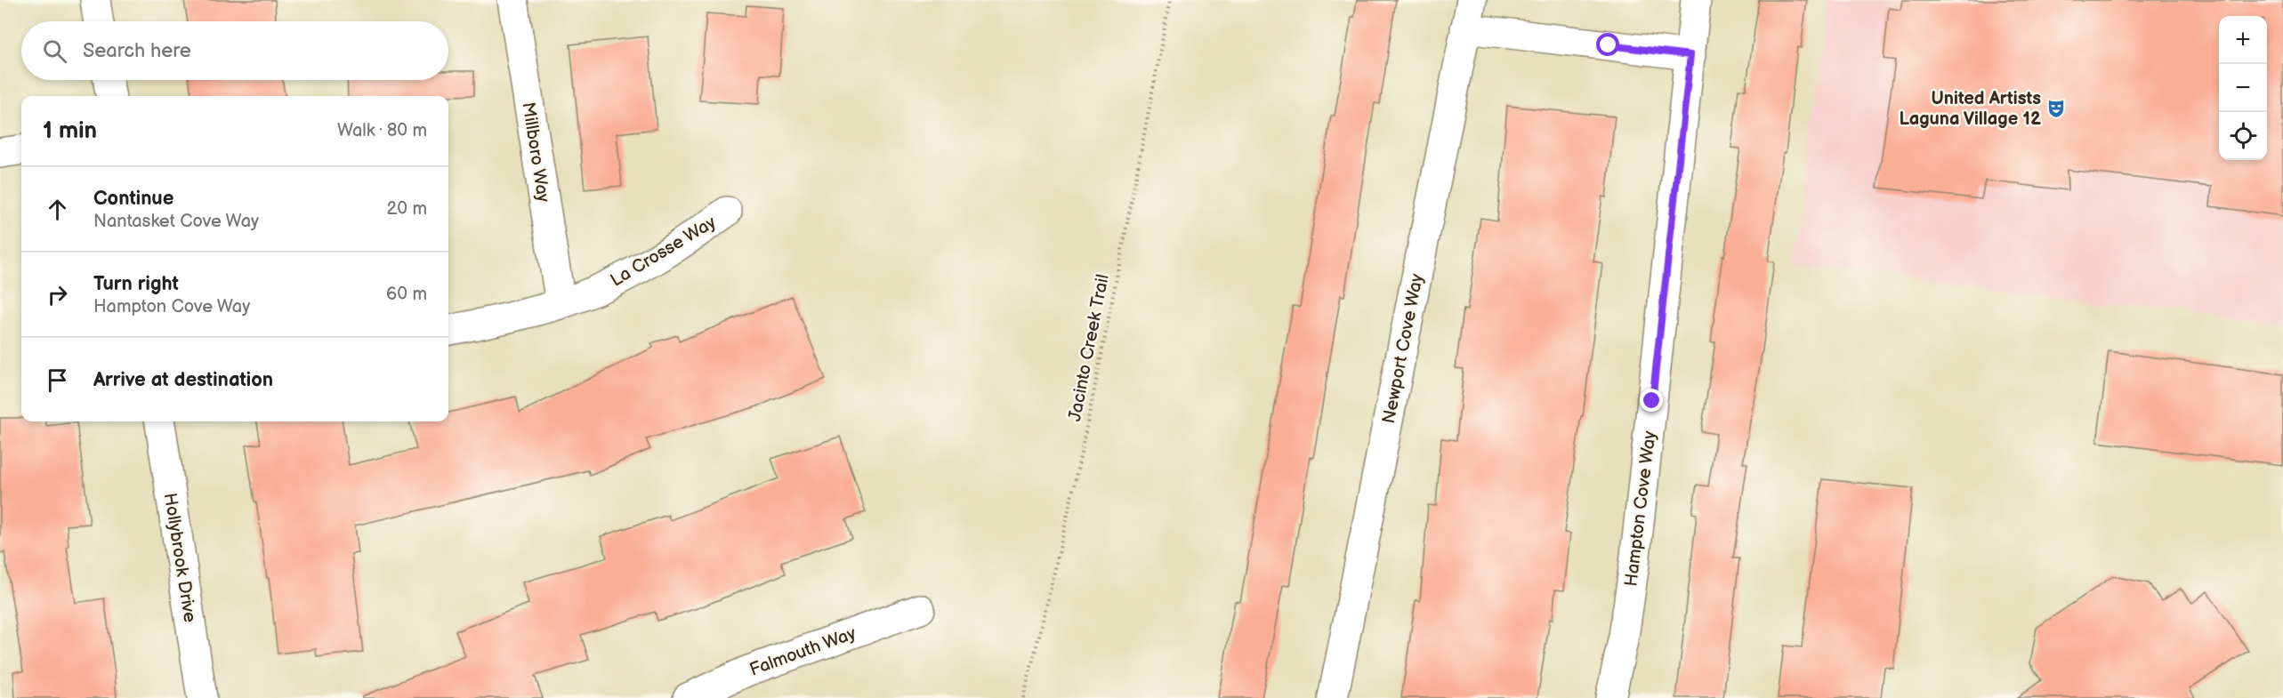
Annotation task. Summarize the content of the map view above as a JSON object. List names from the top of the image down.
{
  "streets": {
    "street": [
      "Millboro Way",
      "La Crosse Way",
      "Newport Cove Way",
      "Hampton Cove Way",
      "Hollybrook Drive",
      "Falmouth Way"
    ],
    "path": ["Jacinto Creek Trail"]
  },
  "crossings": [
    ["Millboro Way", "La Crosse Way"]
  ],
  "places": {
    "theatre": ["United Artists Laguna Village 12"]
  },
  "page": {
    "map_buttons": ["+", "−"],
    "search": "Search here",
    "heading": ["1 min", "Walk · 80 m"],
    "list": [
      ["Continue", "Nantasket Cove Way", "20 m"],
      ["Turn right", "Hampton Cove Way", "60 m"],
      "Arrive at destination"
    ]
  }
}
